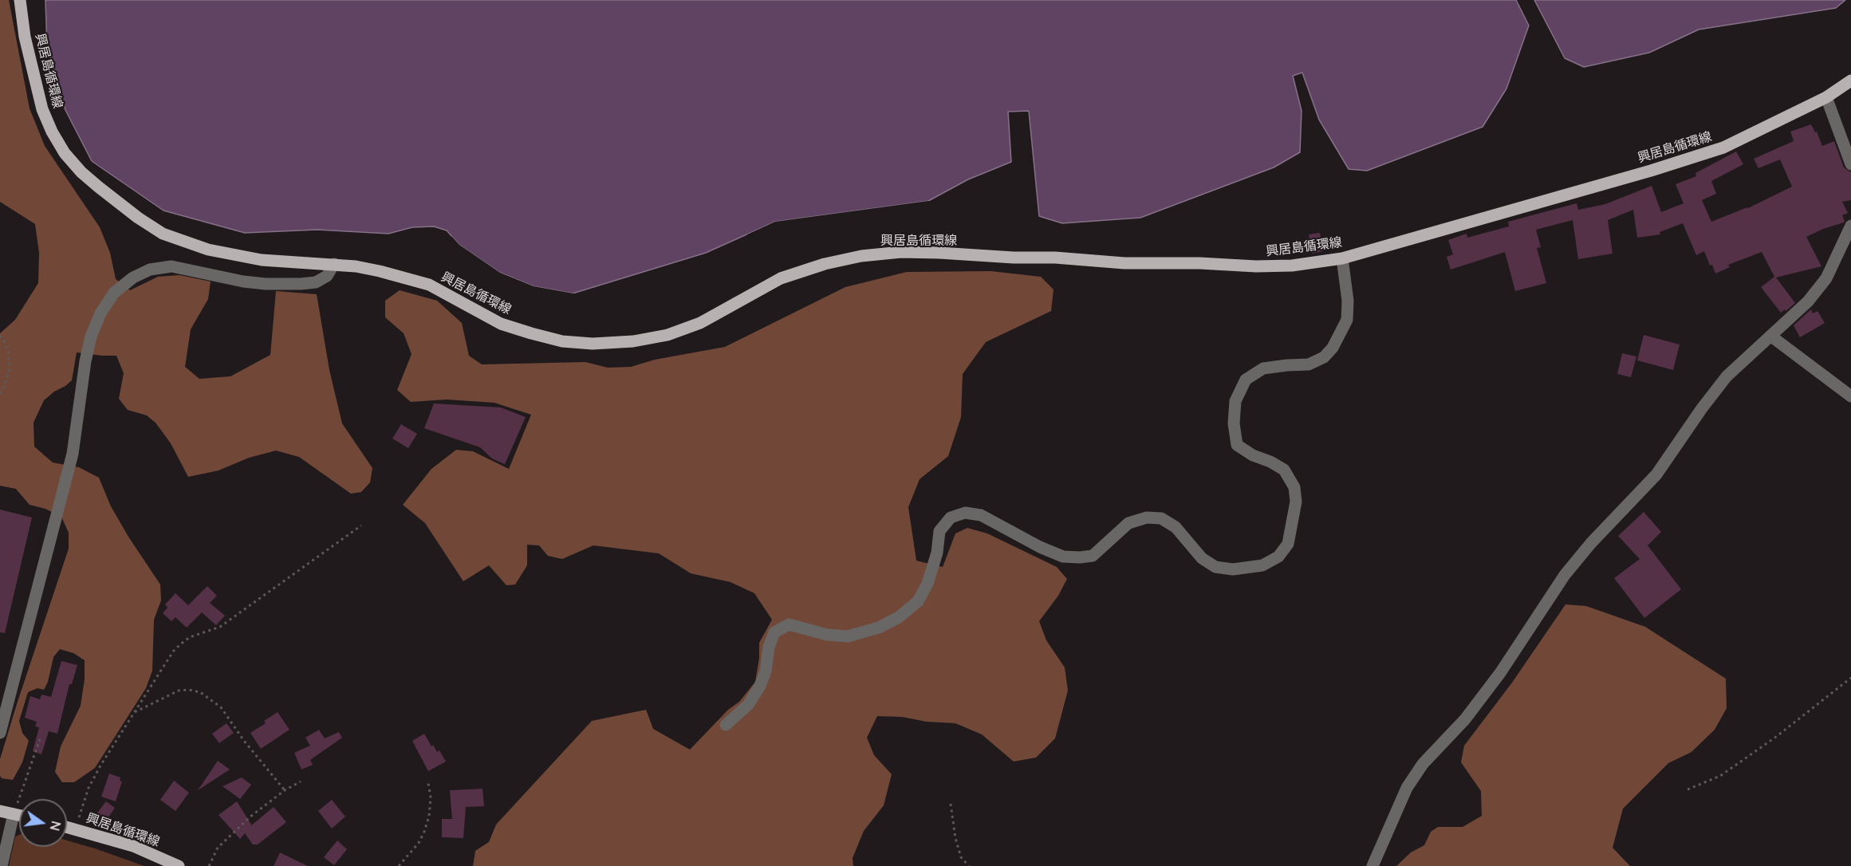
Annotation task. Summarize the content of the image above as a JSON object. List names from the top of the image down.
{
  "streets": {
    "main road": ["興居島循環線"]
  },
  "north": "right"
}
